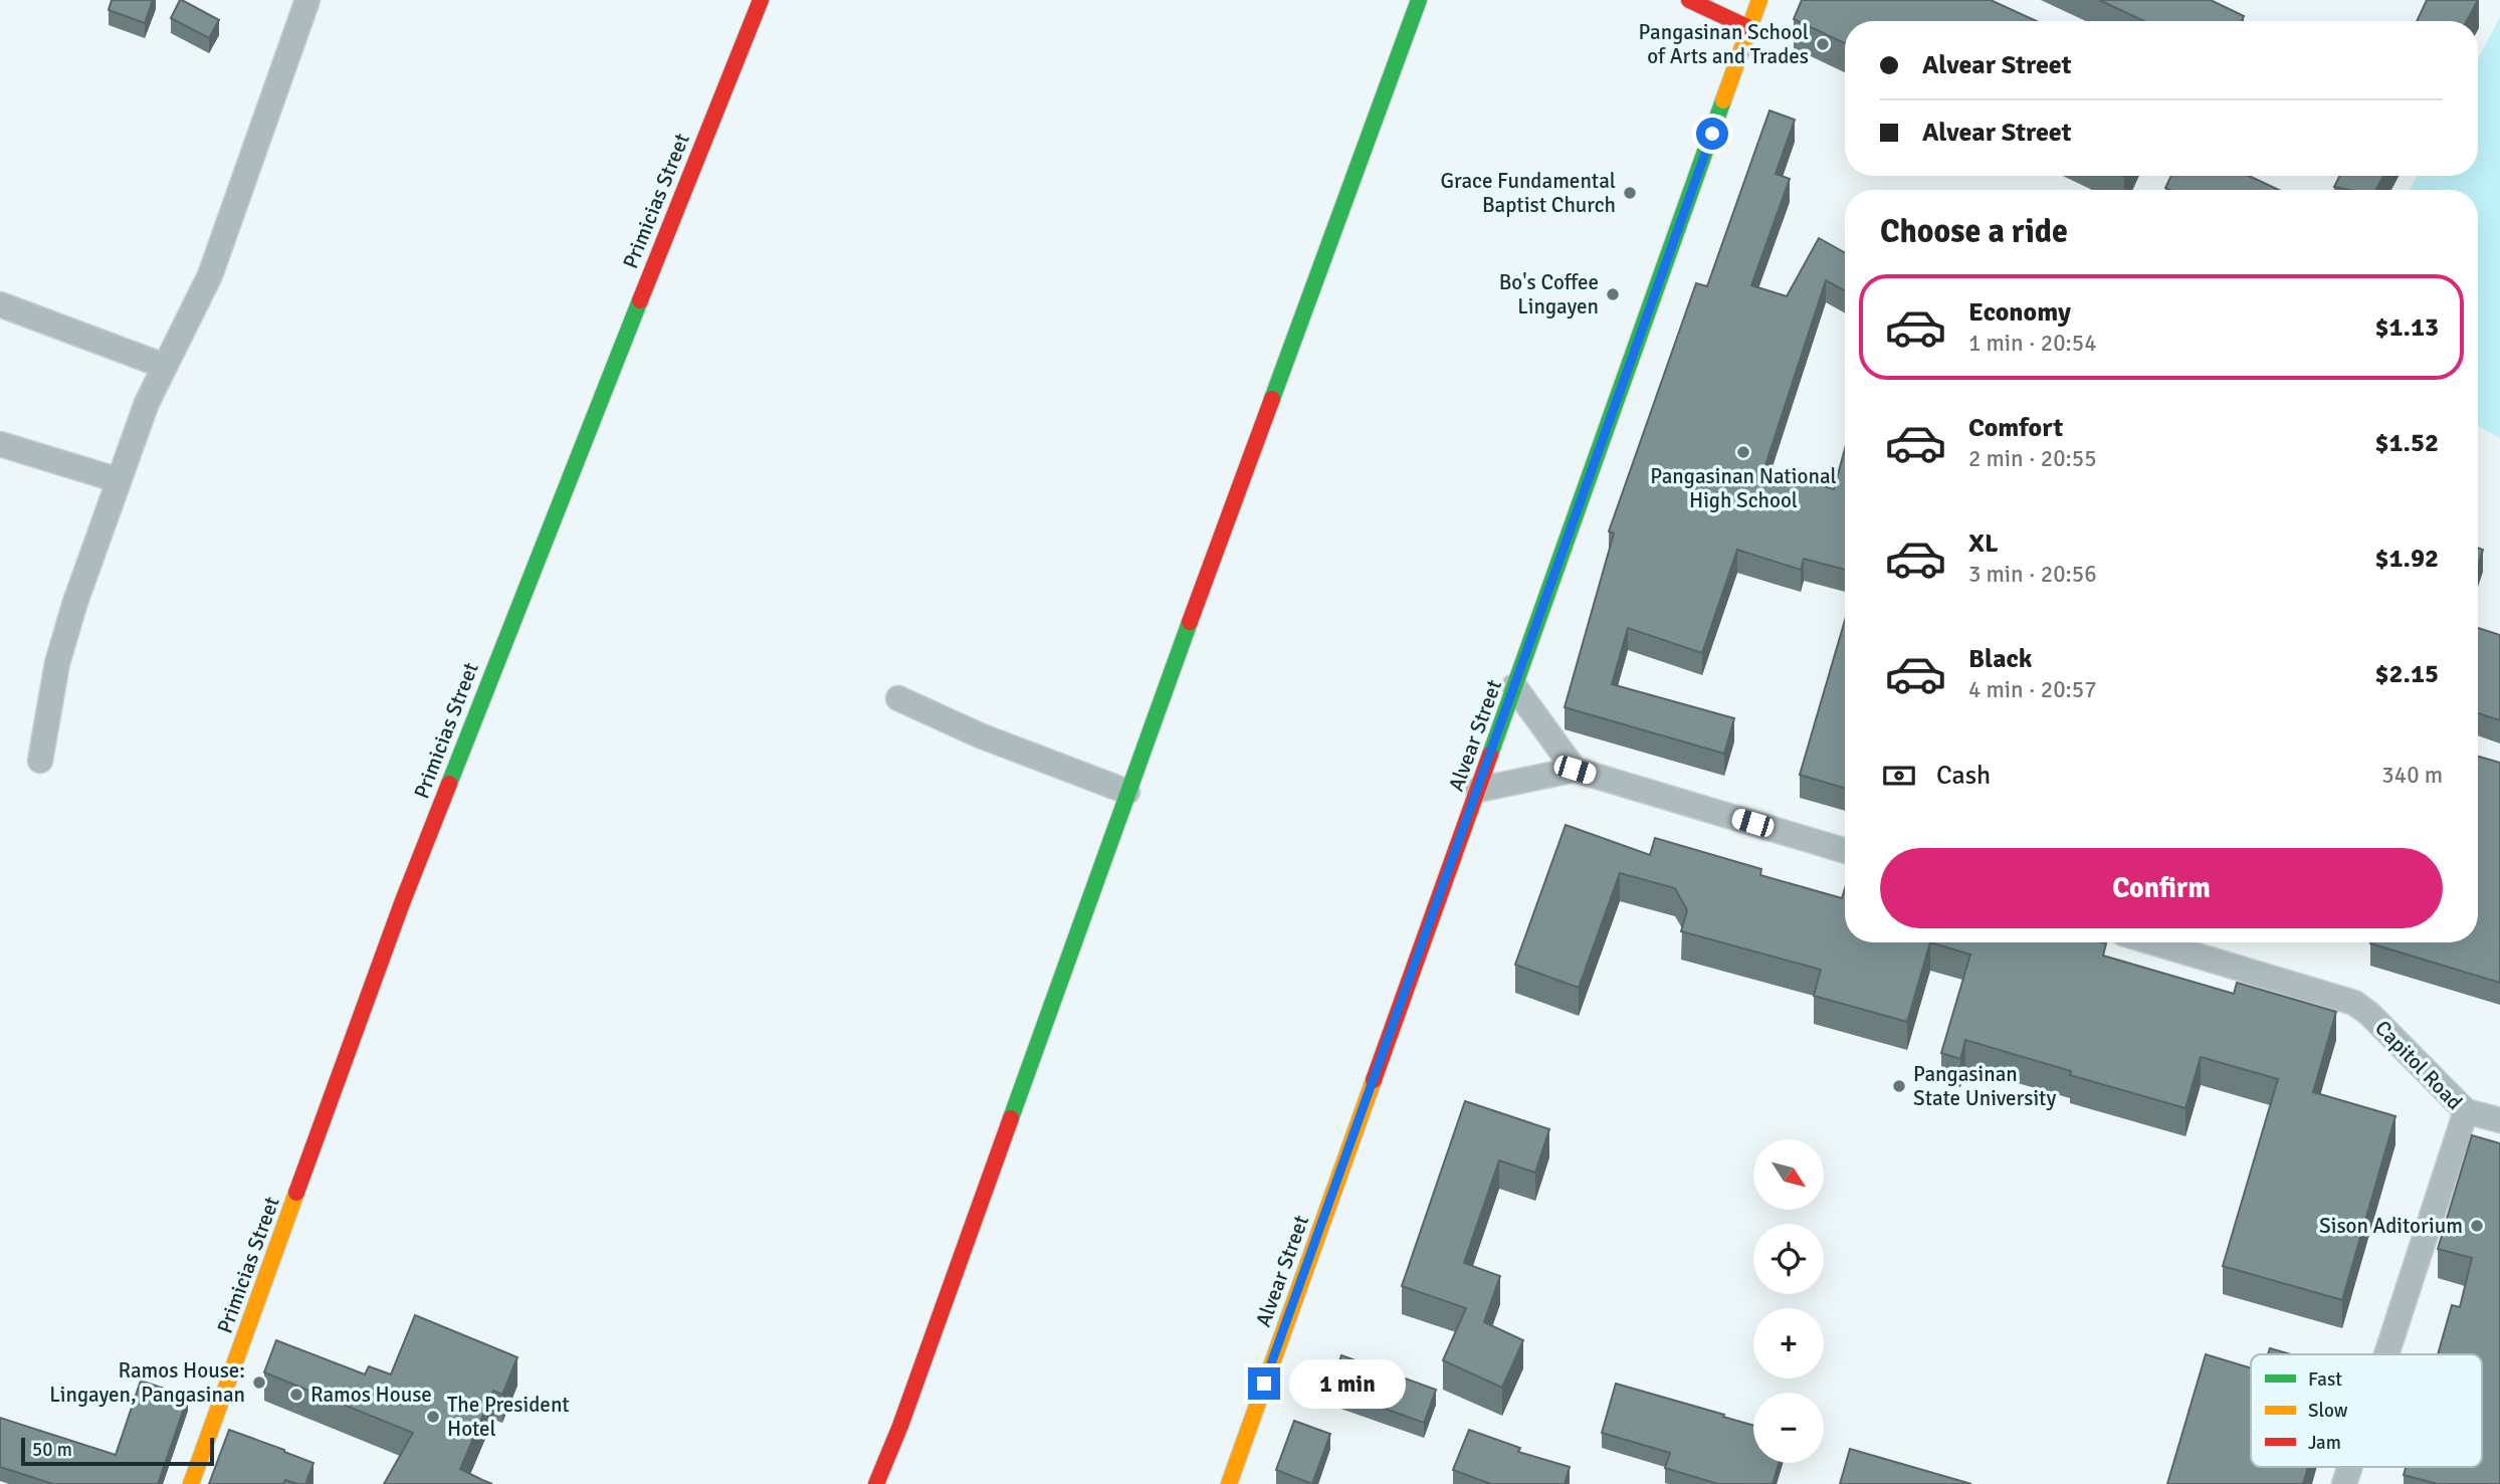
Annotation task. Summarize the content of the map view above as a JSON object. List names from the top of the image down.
{
  "streets": {
    "street": ["Primicias Street", "Alvear Street", "Capitol Road"]
  },
  "places": [
    "Pangasinan School of Arts and Trades",
    "Grace Fundamental Baptist Church",
    "Bo's Coffee Lingayen",
    "Pangasinan National High School",
    "Pangasinan State University",
    "Sison Aditorium",
    "Ramos House: Lingayen, Pangasinan",
    "Ramos House",
    "The President Hotel"
  ],
  "legend": ["Fast", "Slow", "Jam"],
  "scale_bar": "50 m",
  "north": "bottom right",
  "page": {
    "banner": ["Alvear Street", "Alvear Street"],
    "heading": "Choose a ride",
    "list": [
      {
        "name": "Economy",
        "note": "1 min · 20:54",
        "value": "$1.13"
      },
      {
        "name": "Comfort",
        "note": "2 min · 20:55",
        "value": "$1.52"
      },
      {
        "name": "XL",
        "note": "3 min · 20:56",
        "value": "$1.92"
      },
      {
        "name": "Black",
        "note": "4 min · 20:57",
        "value": "$2.15"
      }
    ],
    "pay": ["Cash", "340 m"],
    "buttons": "Confirm",
    "map_buttons": ["+", "−"],
    "bubble": "1 min",
    "scale": "50 m"
  }
}
